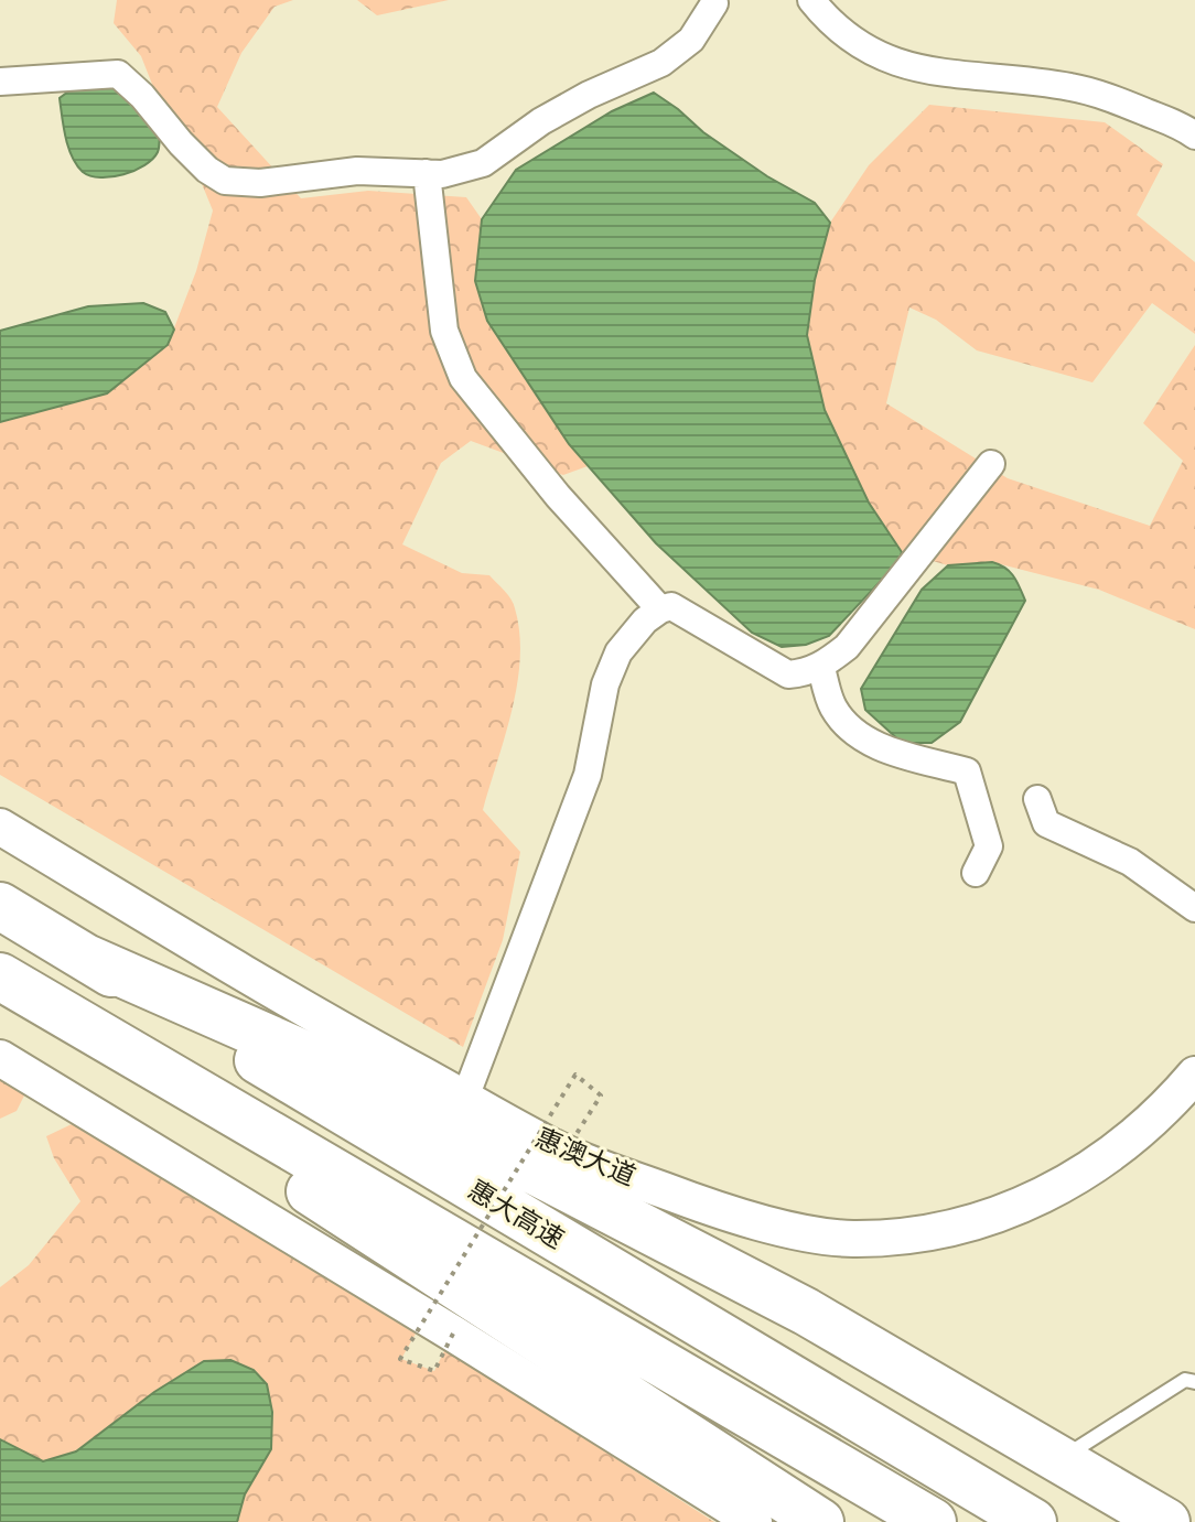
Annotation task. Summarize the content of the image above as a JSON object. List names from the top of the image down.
{
  "streets": {
    "highway": ["惠大高速"],
    "street": ["惠澳大道"]
  }
}
